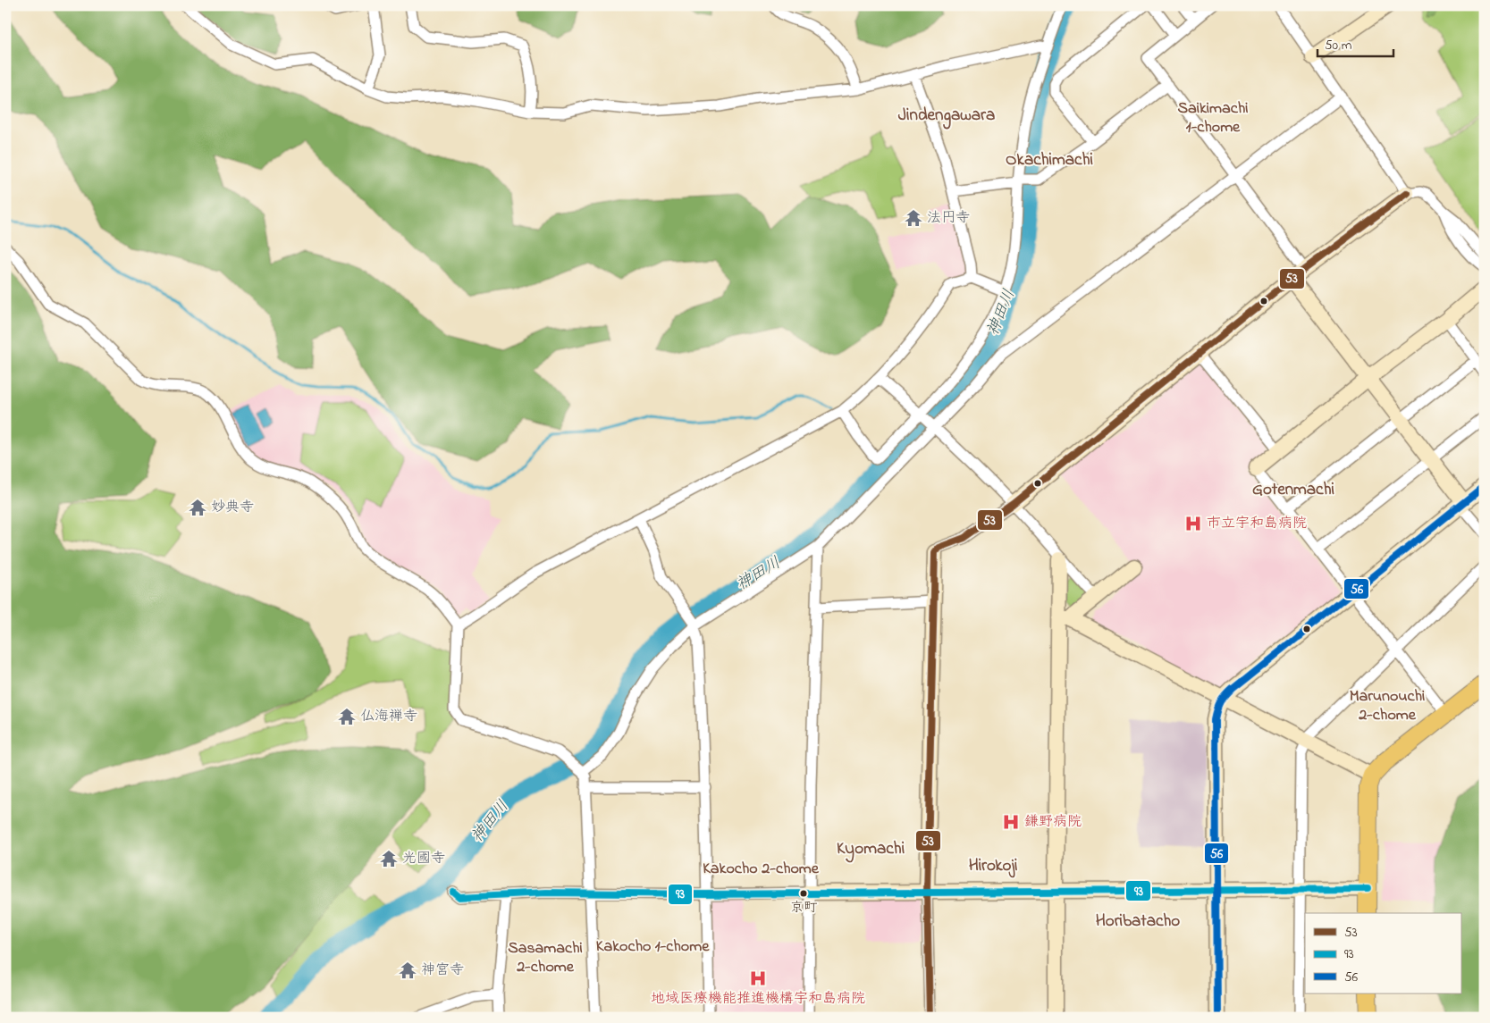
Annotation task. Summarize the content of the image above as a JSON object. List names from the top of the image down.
{
  "districts": [
    "Saikimachi 1-chome",
    "Jindengawara",
    "Okachimachi",
    "Gotenmachi",
    "Marunouchi 2-chome",
    "Kyomachi",
    "Hirokoji",
    "Kakocho 2-chome",
    "Horibatacho",
    "Kakocho 1-chome",
    "Sasamachi 2-chome"
  ],
  "water": ["神田川"],
  "places": {
    "temple": [
      "法円寺",
      "妙典寺",
      "仏海禅寺",
      "光國寺",
      "神宮寺"
    ],
    "hospital": ["市立宇和島病院", "鎌野病院", "地域医療機能推進機構宇和島病院"],
    "other": ["京町"]
  },
  "lines": ["transit line 53", "transit line 56", "transit line 93"],
  "legend": ["53", "93", "56"],
  "scale_bar": "50 m"
}
